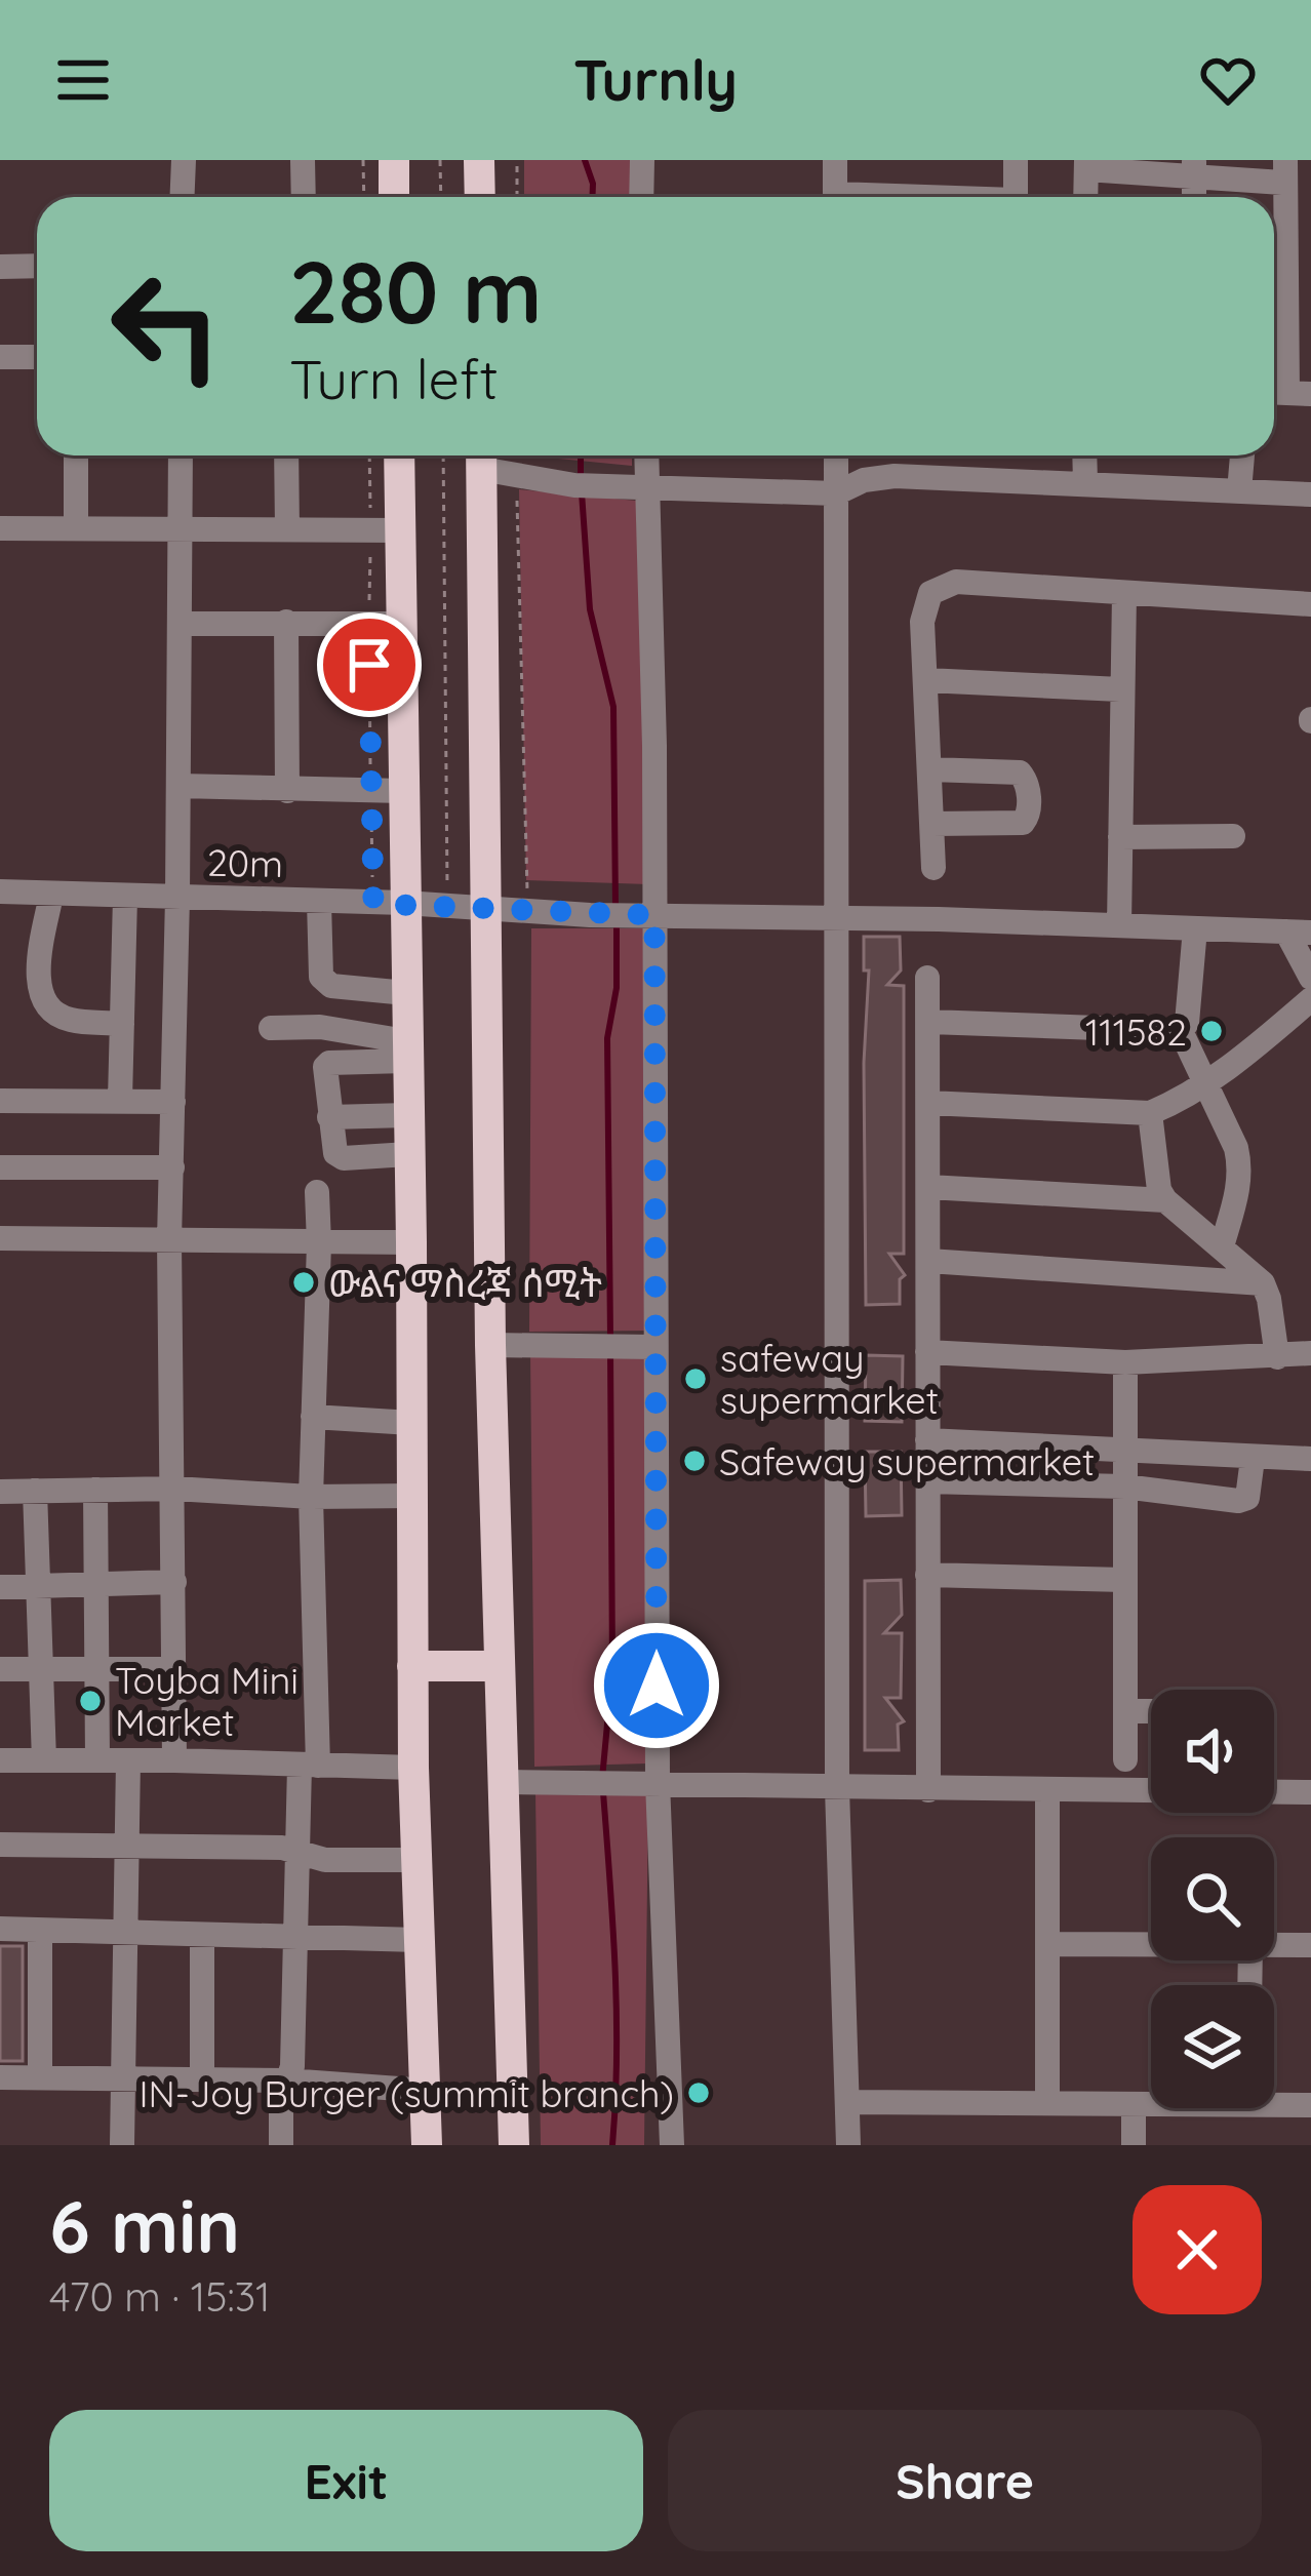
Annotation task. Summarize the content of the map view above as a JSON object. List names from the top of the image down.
{
  "streets": {
    "street": ["20m"]
  },
  "places": [
    "111582",
    "ውልና ማስረጃ ሰሚት",
    "safeway supermarket",
    "Safeway supermarket",
    "Toyba Mini Market",
    "IN-Joy Burger (summit branch)"
  ],
  "page": {
    "header": "Turnly",
    "turn": ["280 m", "Turn left"],
    "heading": ["6 min", "470 m · 15:31"],
    "buttons": ["Exit", "Share"]
  }
}
